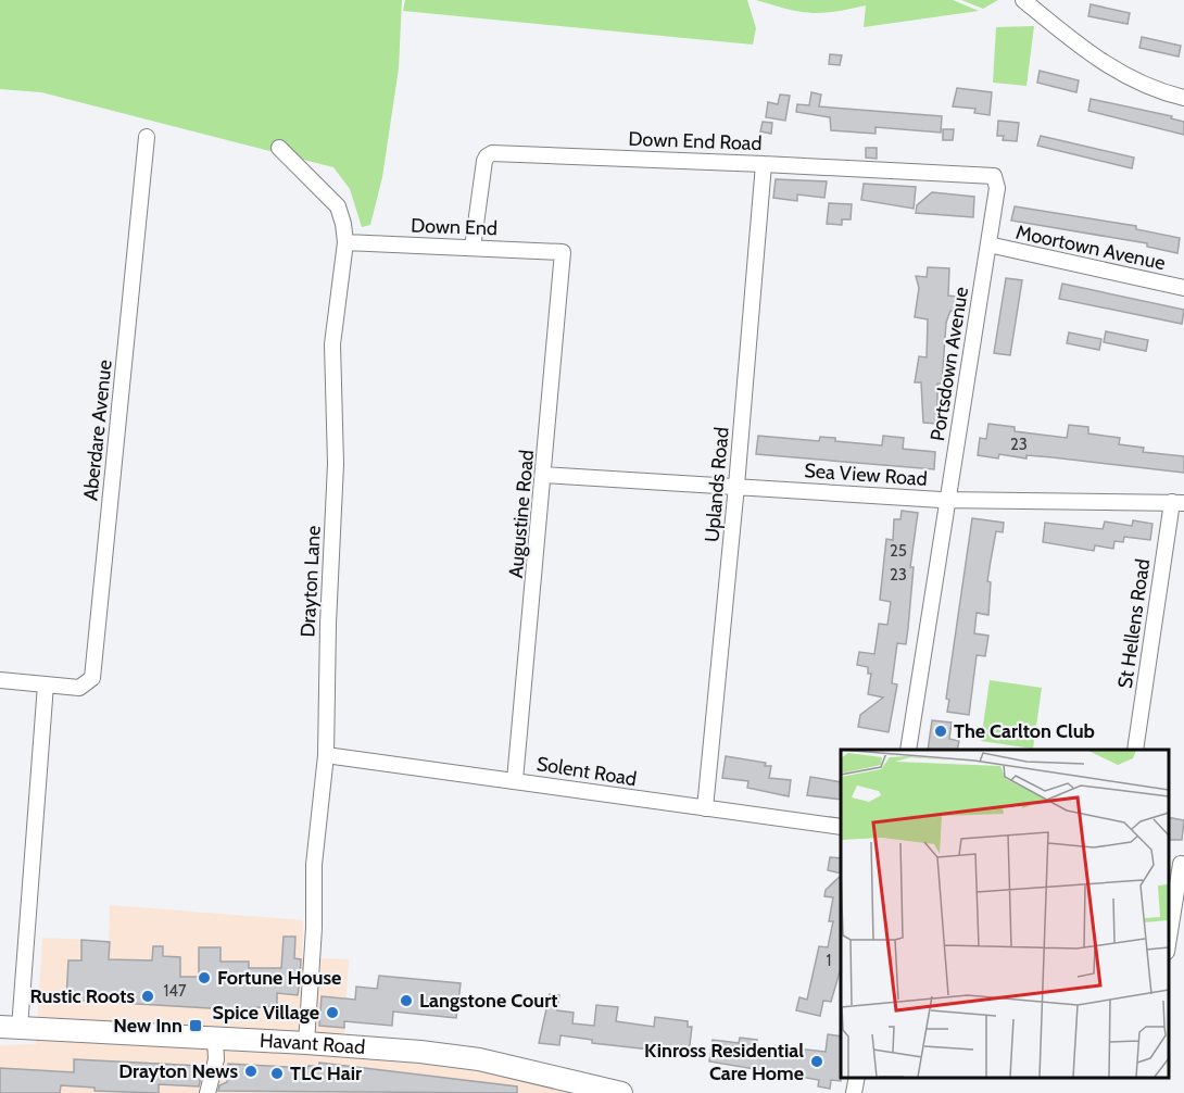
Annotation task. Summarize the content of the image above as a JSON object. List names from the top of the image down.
{
  "streets": {
    "street": [
      "Down End Road",
      "Down End",
      "Moortown Avenue",
      "Portsdown Avenue",
      "Aberdare Avenue",
      "Sea View Road",
      "Uplands Road",
      "Augustine Road",
      "Drayton Lane",
      "St Hellens Road",
      "Solent Road",
      "Havant Road"
    ]
  },
  "crossings": [
    ["Down End Road", "Down End"],
    ["Down End Road", "Portsdown Avenue"],
    ["Down End Road", "Uplands Road"],
    ["Down End", "Augustine Road"],
    ["Down End", "Drayton Lane"],
    ["Moortown Avenue", "Portsdown Avenue"],
    ["Portsdown Avenue", "Sea View Road"],
    ["Sea View Road", "Uplands Road"],
    ["Sea View Road", "Augustine Road"],
    ["Sea View Road", "St Hellens Road"],
    ["Uplands Road", "Solent Road"],
    ["Augustine Road", "Solent Road"],
    ["Drayton Lane", "Solent Road"],
    ["Drayton Lane", "Havant Road"]
  ],
  "places": {
    "other": [
      "The Carlton Club",
      "Fortune House",
      "Rustic Roots",
      "Langstone Court",
      "Spice Village",
      "Kinross Residential Care Home",
      "Drayton News",
      "TLC Hair"
    ],
    "transit": ["New Inn"]
  },
  "house_numbers": [
    "23",
    "25",
    "23",
    "1",
    "147"
  ]
}
